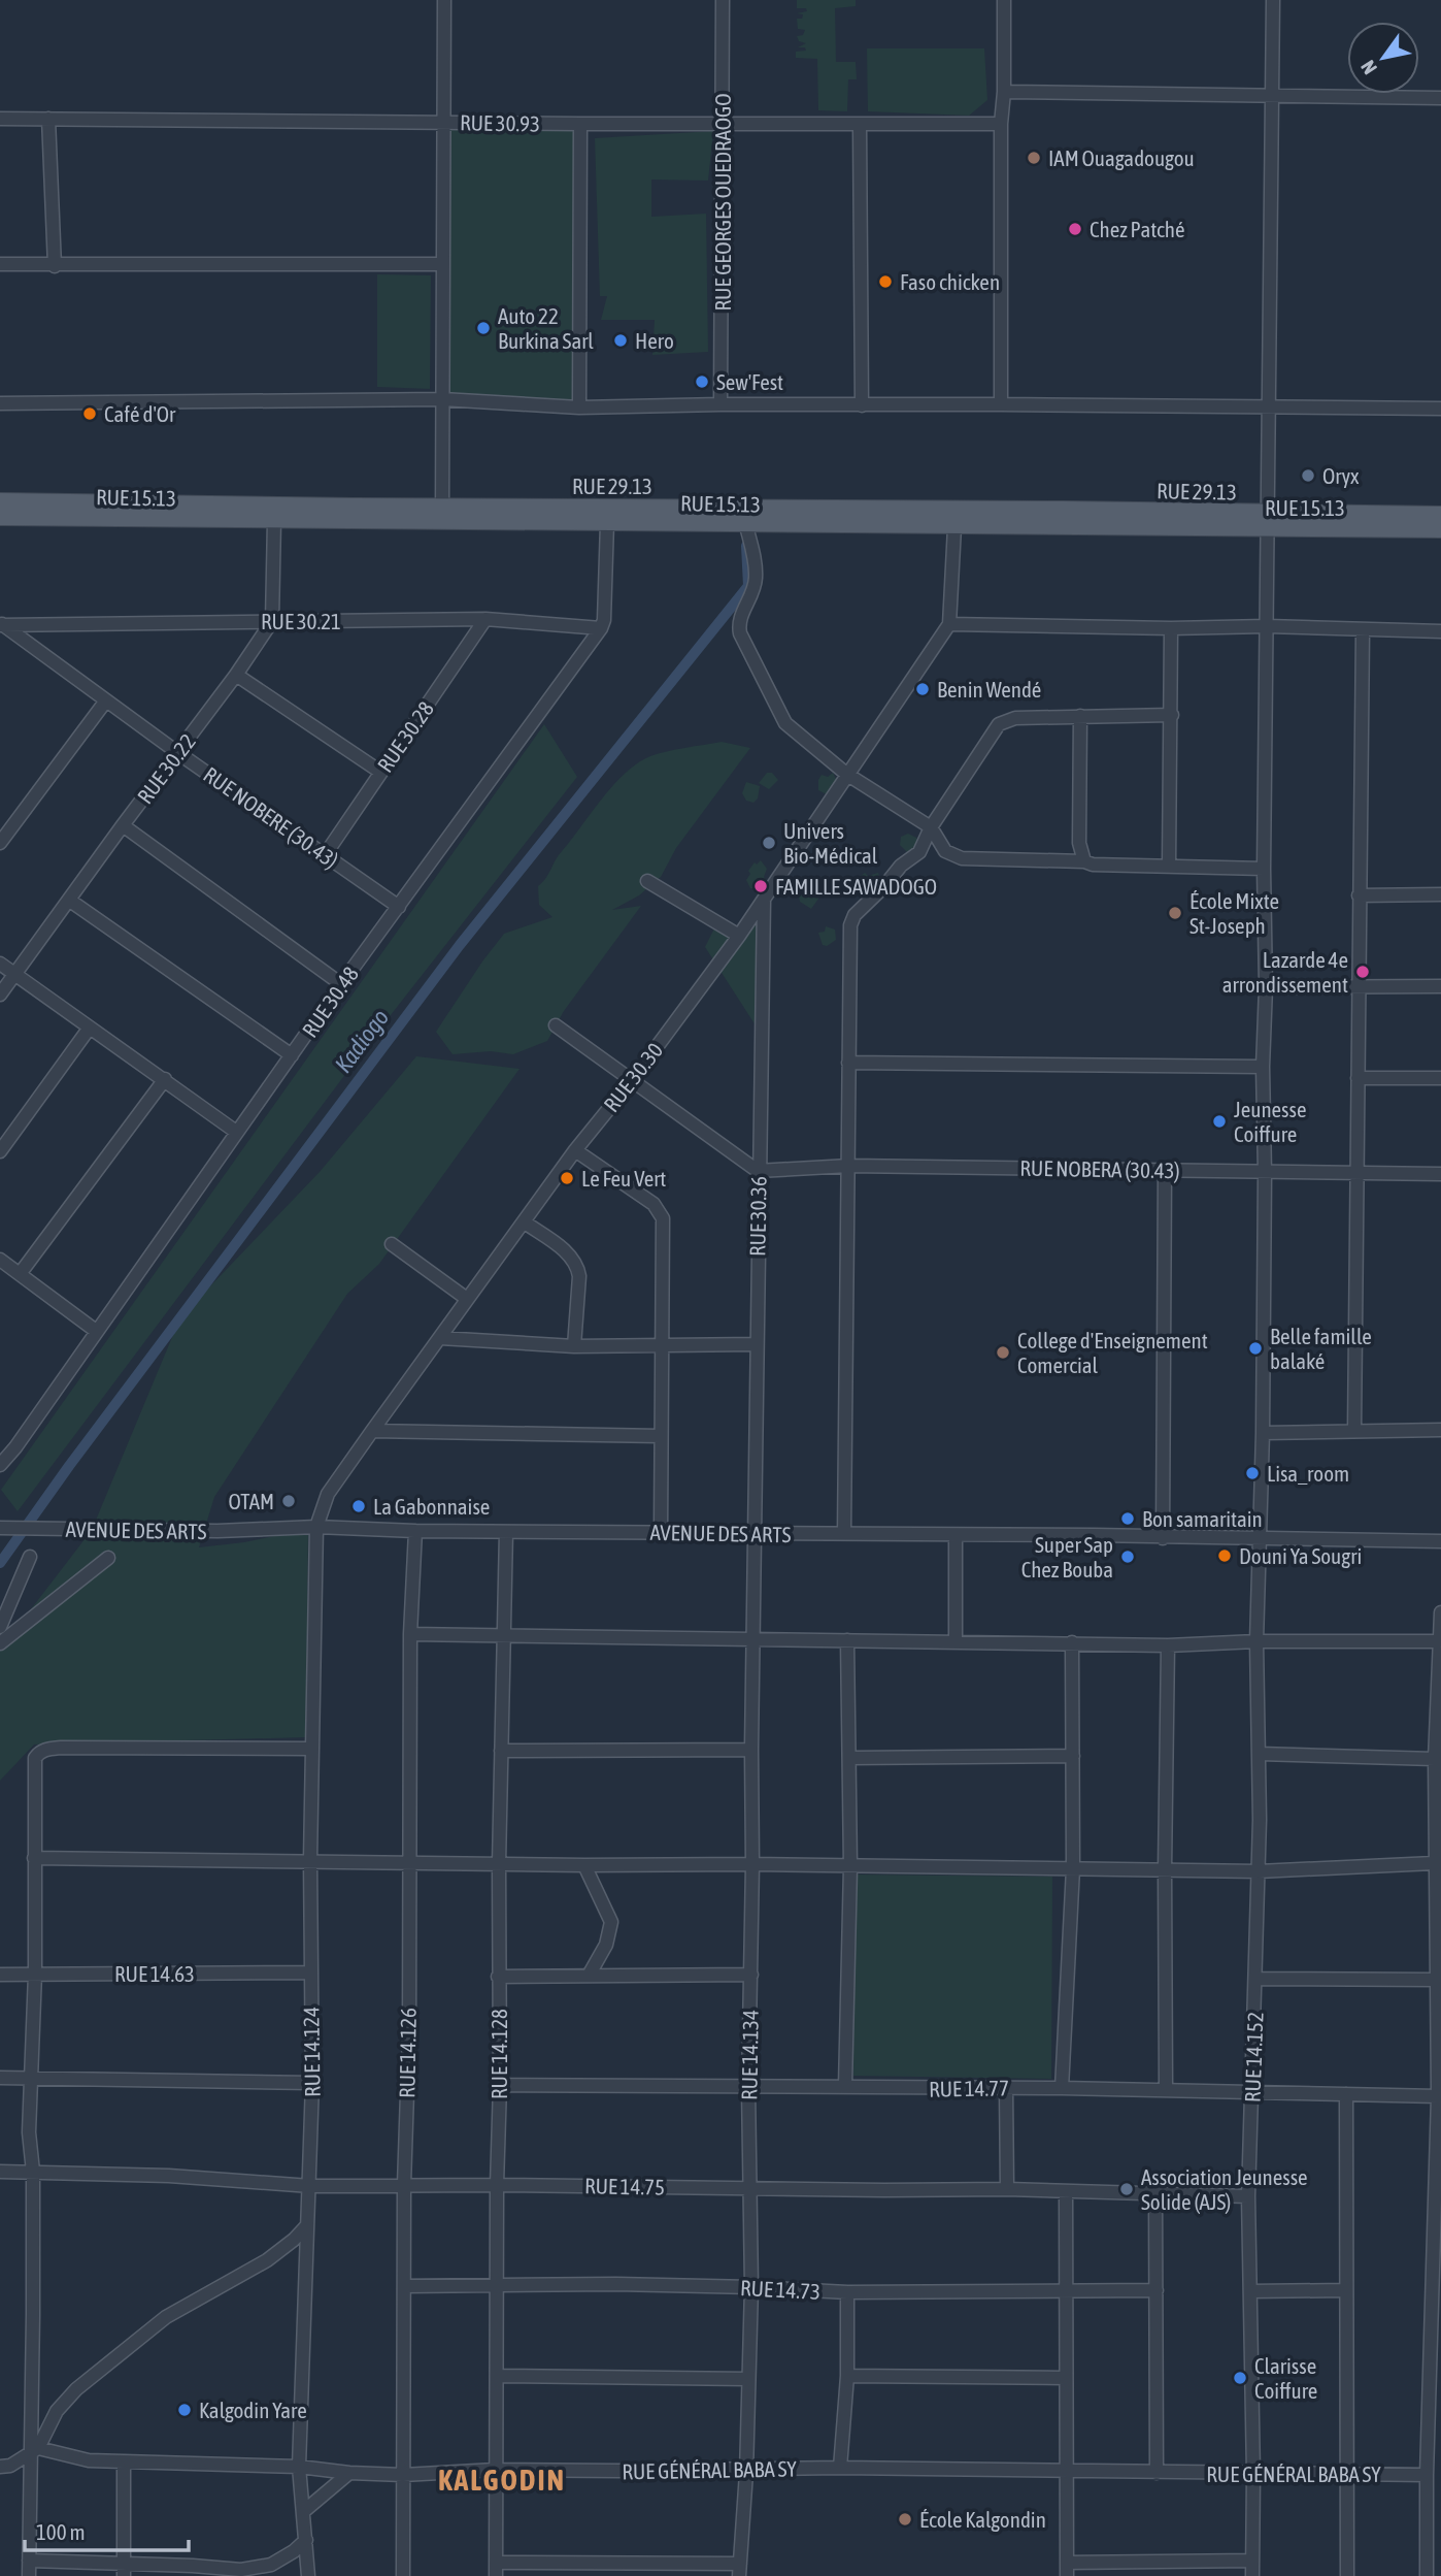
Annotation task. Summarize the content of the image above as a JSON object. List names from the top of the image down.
{
  "streets": {
    "main road": ["RUE 29.13", "RUE 15.13"],
    "street": [
      "RUE 30.93",
      "RUE GEORGES OUEDRAOGO",
      "RUE 30.21",
      "RUE 30.28",
      "RUE 30.22",
      "RUE NOBERE (30.43)",
      "RUE 30.48",
      "RUE 30.30",
      "RUE NOBERA (30.43)",
      "RUE 30.36",
      "AVENUE DES ARTS",
      "RUE 14.63",
      "RUE 14.124",
      "RUE 14.126",
      "RUE 14.128",
      "RUE 14.134",
      "RUE 14.152",
      "RUE 14.77",
      "RUE 14.75",
      "RUE 14.73",
      "RUE GÉNÉRAL BABA SY"
    ]
  },
  "crossings": [
    ["RUE 30.93", "RUE GEORGES OUEDRAOGO"],
    ["RUE 29.13", "RUE 15.13"],
    ["RUE 29.13", "RUE 14.152"],
    ["RUE 15.13", "RUE 30.48"],
    ["RUE 15.13", "RUE 14.152"],
    ["RUE 30.21", "RUE 30.28"],
    ["RUE 30.21", "RUE 30.22"],
    ["RUE 30.21", "RUE NOBERE (30.43)"],
    ["RUE 30.21", "RUE 30.48"],
    ["RUE 30.28", "RUE NOBERE (30.43)"],
    ["RUE 30.22", "RUE NOBERE (30.43)"],
    ["RUE NOBERE (30.43)", "RUE 30.48"],
    ["RUE 30.30", "RUE 30.36"],
    ["RUE 30.30", "AVENUE DES ARTS"],
    ["RUE 30.30", "RUE 14.124"],
    ["RUE NOBERA (30.43)", "RUE 30.36"],
    ["RUE NOBERA (30.43)", "RUE 14.152"],
    ["RUE 30.36", "AVENUE DES ARTS"],
    ["RUE 30.36", "RUE 14.134"],
    ["AVENUE DES ARTS", "RUE 14.124"],
    ["AVENUE DES ARTS", "RUE 14.126"],
    ["AVENUE DES ARTS", "RUE 14.128"],
    ["AVENUE DES ARTS", "RUE 14.134"],
    ["AVENUE DES ARTS", "RUE 14.152"],
    ["RUE 14.63", "RUE 14.124"],
    ["RUE 14.124", "RUE 14.75"],
    ["RUE 14.124", "RUE GÉNÉRAL BABA SY"],
    ["RUE 14.126", "RUE 14.75"],
    ["RUE 14.126", "RUE 14.73"],
    ["RUE 14.126", "RUE GÉNÉRAL BABA SY"],
    ["RUE 14.128", "RUE 14.77"],
    ["RUE 14.128", "RUE 14.75"],
    ["RUE 14.128", "RUE 14.73"],
    ["RUE 14.128", "RUE GÉNÉRAL BABA SY"],
    ["RUE 14.134", "RUE 14.77"],
    ["RUE 14.134", "RUE 14.75"],
    ["RUE 14.134", "RUE 14.73"],
    ["RUE 14.134", "RUE GÉNÉRAL BABA SY"],
    ["RUE 14.152", "RUE 14.77"],
    ["RUE 14.152", "RUE 14.75"],
    ["RUE 14.152", "RUE GÉNÉRAL BABA SY"]
  ],
  "districts": ["KALGODIN"],
  "water": ["Kadiogo"],
  "places": [
    "IAM Ouagadougou",
    "Chez Patché",
    "Faso chicken",
    "Auto 22 Burkina Sarl",
    "Hero",
    "Sew'Fest",
    "Café d'Or",
    "Oryx",
    "Benin Wendé",
    "Univers Bio-Médical",
    "FAMILLE SAWADOGO",
    "École Mixte St-Joseph",
    "Lazarde 4e arrondissement",
    "Jeunesse Coiffure",
    "Le Feu Vert",
    "Belle famille balaké",
    "College d'Enseignement Comercial",
    "Lisa_room",
    "OTAM",
    "La Gabonnaise",
    "Bon samaritain",
    "Douni Ya Sougri",
    "Super Sap Chez Bouba",
    "Association Jeunesse Solide (AJS)",
    "Clarisse Coiffure",
    "Kalgodin Yare",
    "École Kalgondin"
  ],
  "scale_bar": "100 m",
  "north": "bottom left"
}
